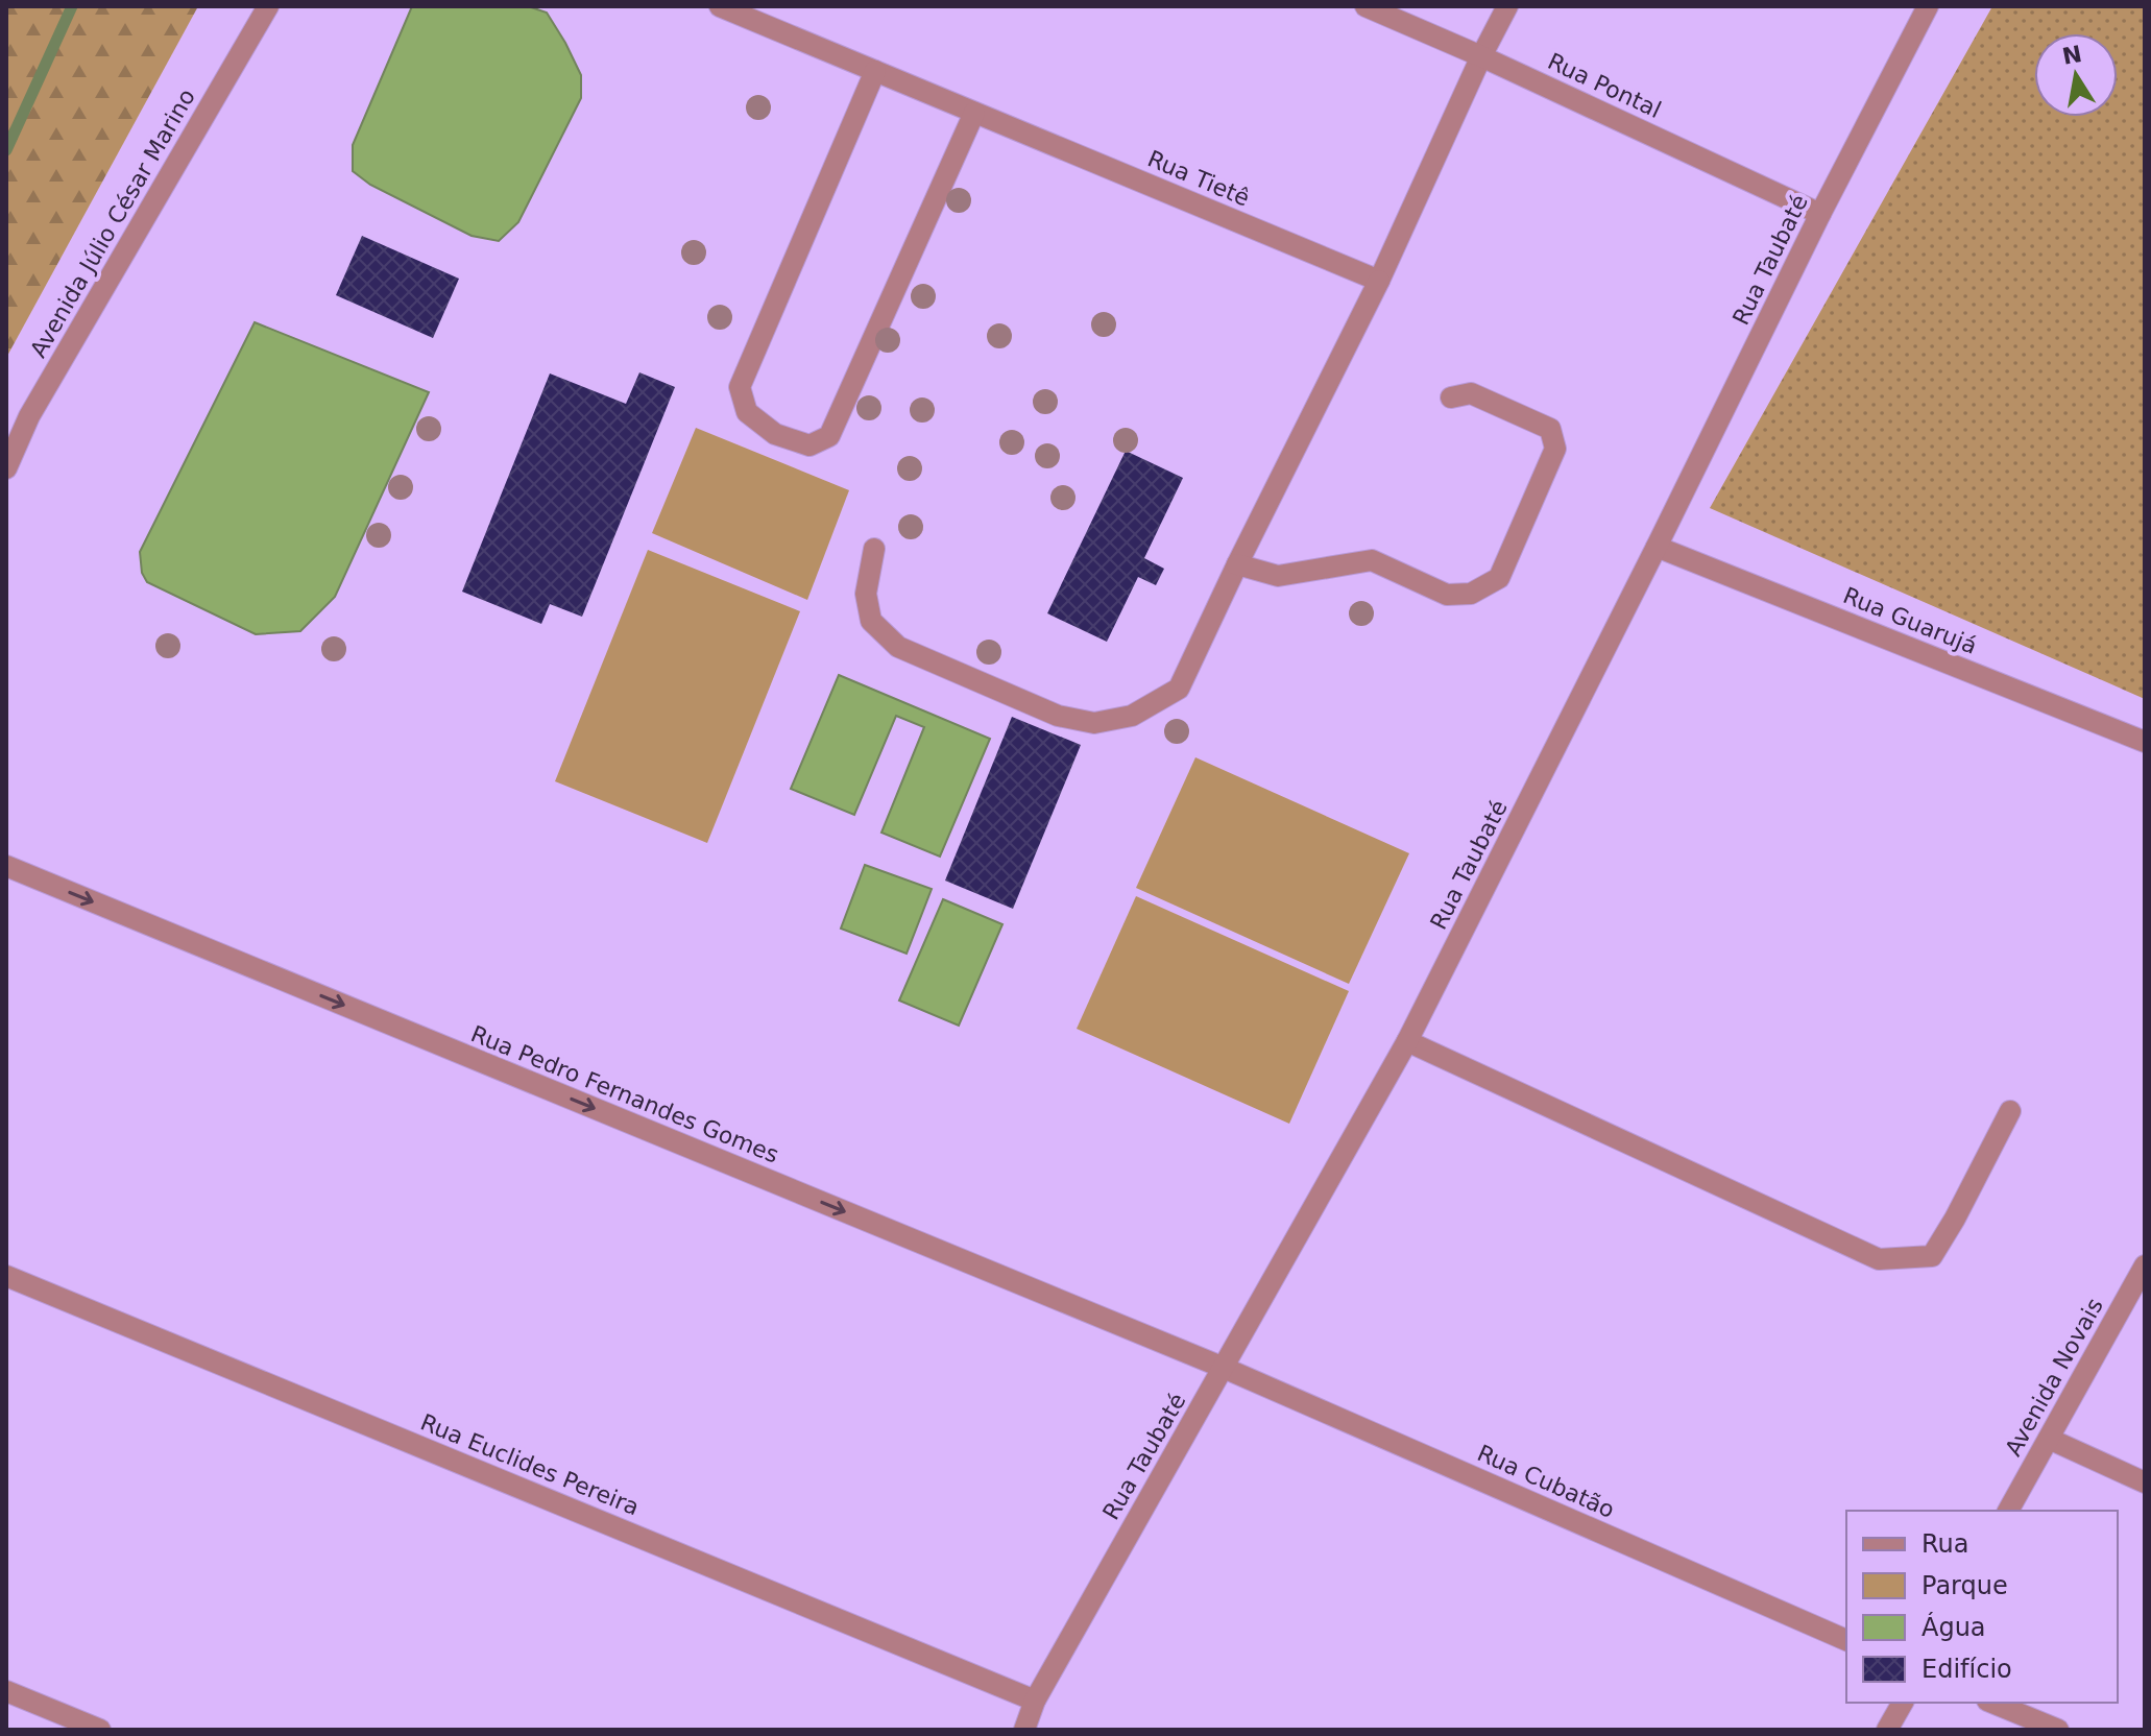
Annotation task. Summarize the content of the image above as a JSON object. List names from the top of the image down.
{
  "streets": {
    "street": [
      "Rua Pontal",
      "Rua Tietê",
      "Avenida Júlio César Marino",
      "Rua Taubaté",
      "Rua Guarujá",
      "Rua Pedro Fernandes Gomes",
      "Avenida Novais",
      "Rua Euclides Pereira",
      "Rua Cubatão"
    ]
  },
  "crossings": [
    ["Rua Pontal", "Rua Taubaté"],
    ["Rua Taubaté", "Rua Guarujá"],
    ["Rua Taubaté", "Rua Pedro Fernandes Gomes"],
    ["Rua Taubaté", "Rua Euclides Pereira"],
    ["Rua Taubaté", "Rua Cubatão"],
    ["Rua Pedro Fernandes Gomes", "Rua Cubatão"]
  ],
  "one_way": ["Rua Pedro Fernandes Gomes"],
  "legend": [
    "Rua",
    "Parque",
    "Água",
    "Edifício"
  ],
  "north": "top"
}
